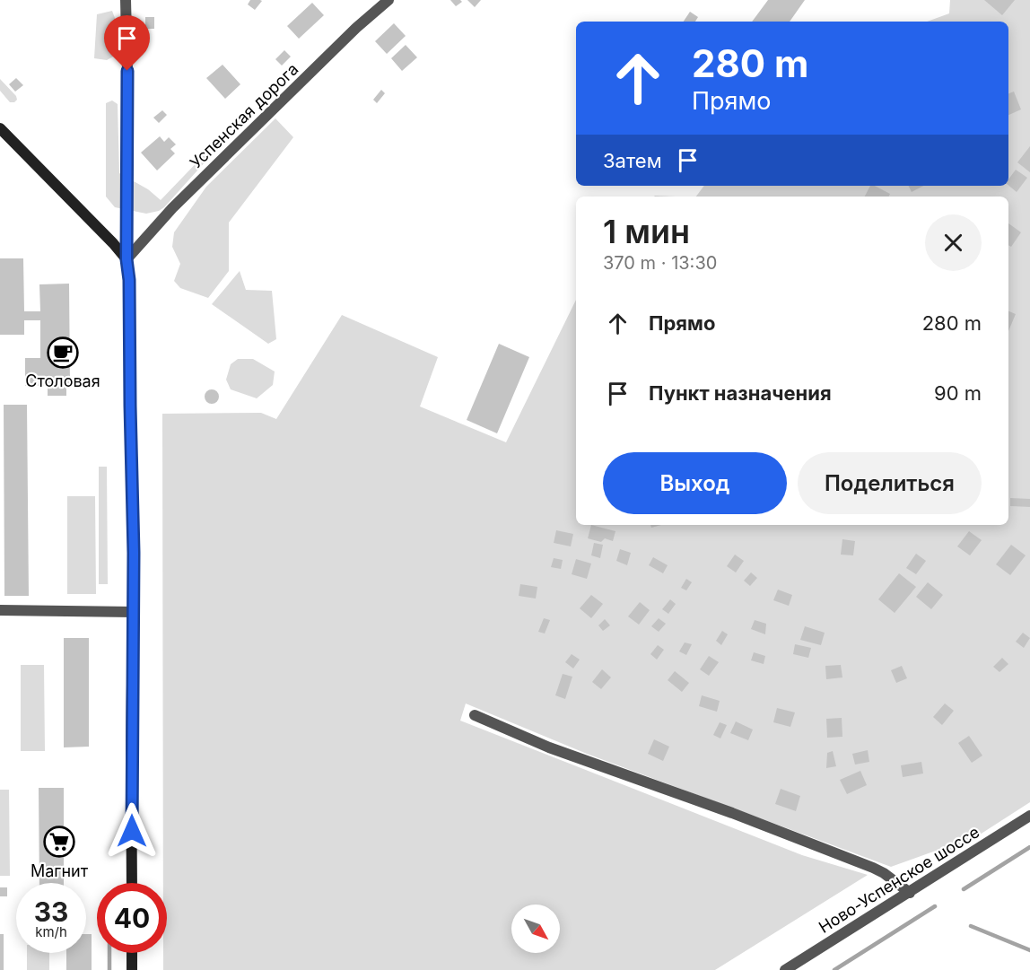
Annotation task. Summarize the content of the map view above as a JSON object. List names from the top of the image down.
{
  "streets": {
    "street": ["Успенская дорога", "Ново-Успенское шоссе"]
  },
  "places": {
    "cafe": ["Столовая"],
    "supermarket": ["Магнит"]
  },
  "north": "bottom right",
  "page": {
    "turn": ["280 m", "Прямо"],
    "then": "Затем",
    "heading": ["1 мин", "370 m · 13:30"],
    "list": [
      {
        "name": "Прямо",
        "value": "280 m"
      },
      {
        "name": "Пункт назначения",
        "value": "90 m"
      }
    ],
    "buttons": ["Выход", "Поделиться"],
    "speed": "33 km/h",
    "limit": "40"
  }
}
